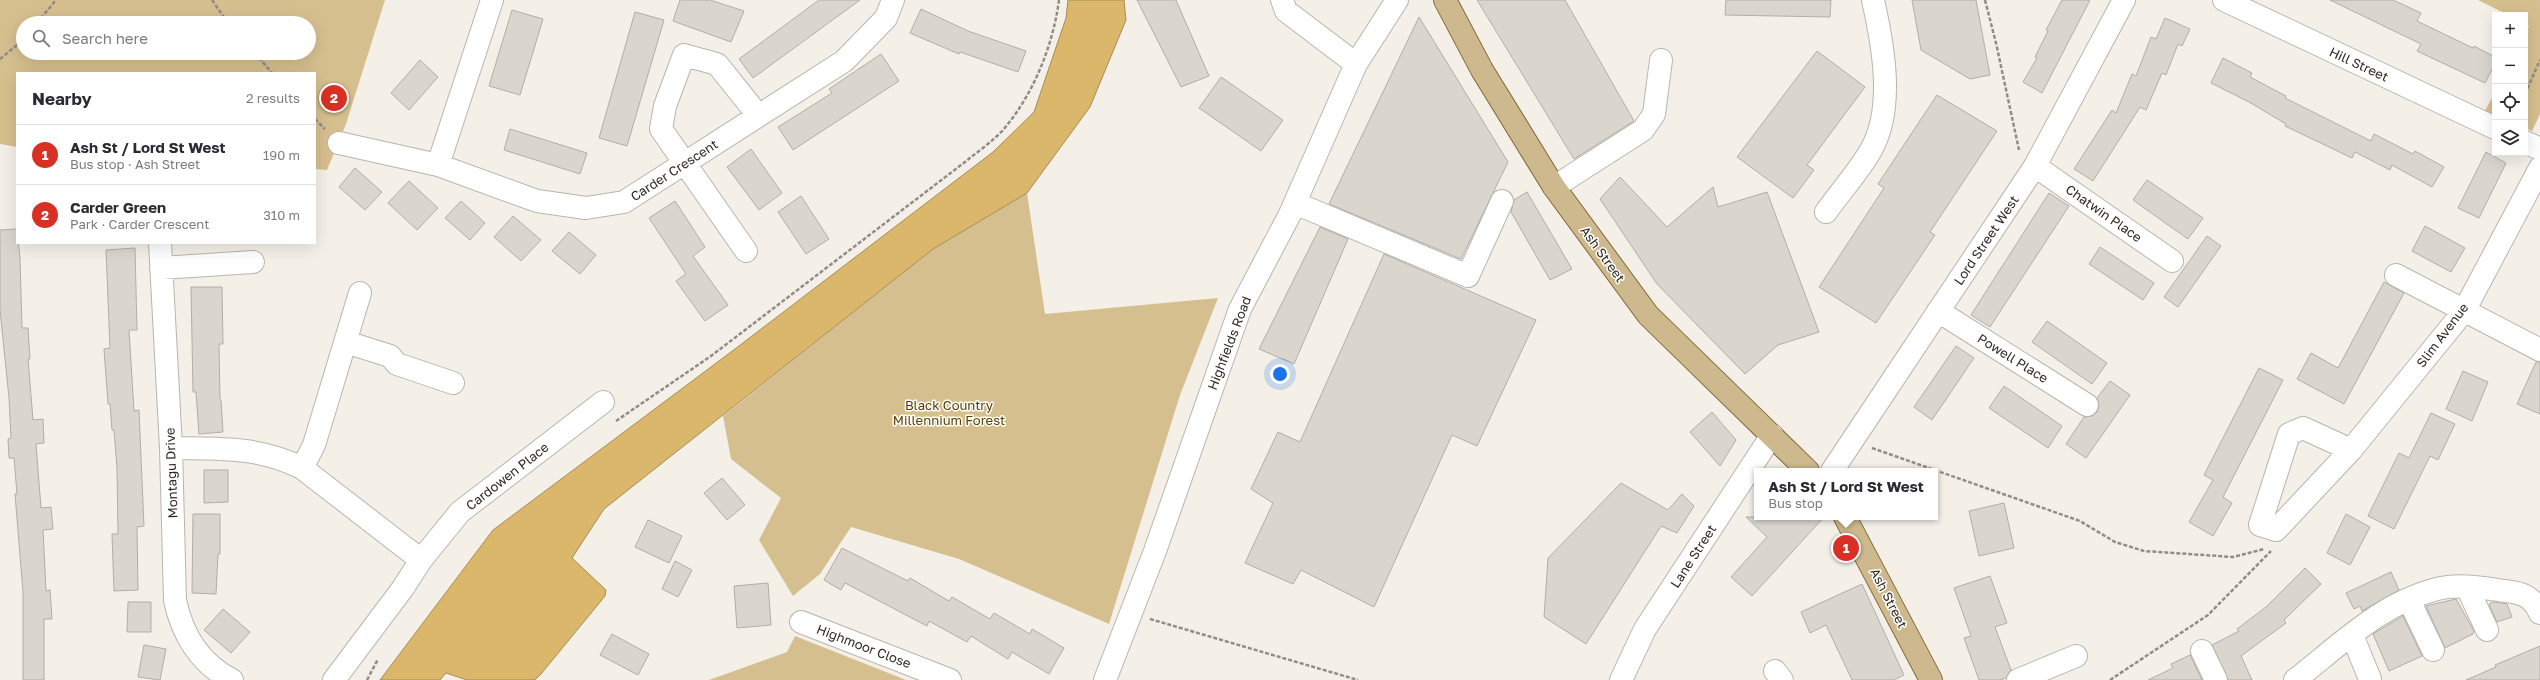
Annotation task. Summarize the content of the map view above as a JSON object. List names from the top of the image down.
{
  "streets": {
    "main road": ["Ash Street"],
    "street": [
      "Hill Street",
      "Carder Crescent",
      "Chatwin Place",
      "Lord Street West",
      "Slim Avenue",
      "Highfields Road",
      "Powell Place",
      "Montagu Drive",
      "Cardowen Place",
      "Lane Street",
      "Highmoor Close"
    ]
  },
  "crossings": [
    ["Chatwin Place", "Lord Street West"],
    ["Lord Street West", "Powell Place"],
    ["Ash Street", "Lane Street"]
  ],
  "parks": ["Black Country Millennium Forest"],
  "page": {
    "map_buttons": ["+", "−"],
    "search": "Search here",
    "heading": ["Nearby", "2 results"],
    "pins": ["2", "1"],
    "list": [
      {
        "mark": "1",
        "name": "Ash St / Lord St West",
        "note": "Bus stop · Ash Street",
        "value": "190 m"
      },
      {
        "mark": "2",
        "name": "Carder Green",
        "note": "Park · Carder Crescent",
        "value": "310 m"
      }
    ],
    "popup": ["Ash St / Lord St West", "Bus stop"]
  }
}
